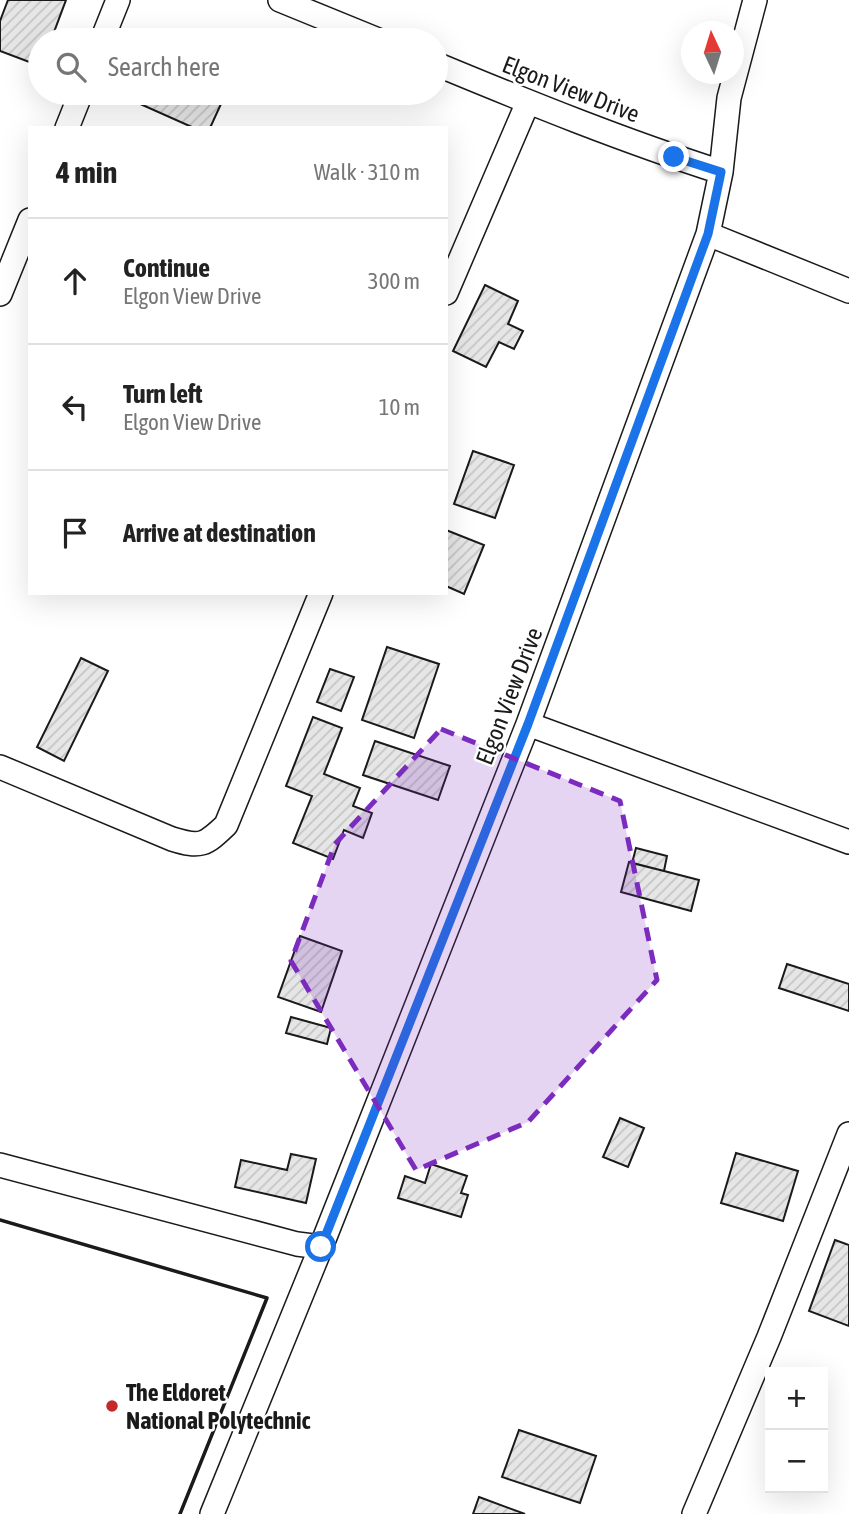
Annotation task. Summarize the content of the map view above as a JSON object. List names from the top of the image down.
{
  "streets": {
    "street": ["Elgon View Drive"]
  },
  "places": ["The Eldoret National Polytechnic"],
  "north": "top",
  "page": {
    "search": "Search here",
    "heading": ["4 min", "Walk · 310 m"],
    "list": [
      ["Continue", "Elgon View Drive", "300 m"],
      ["Turn left", "Elgon View Drive", "10 m"],
      "Arrive at destination"
    ],
    "map_buttons": ["+", "−"]
  }
}
